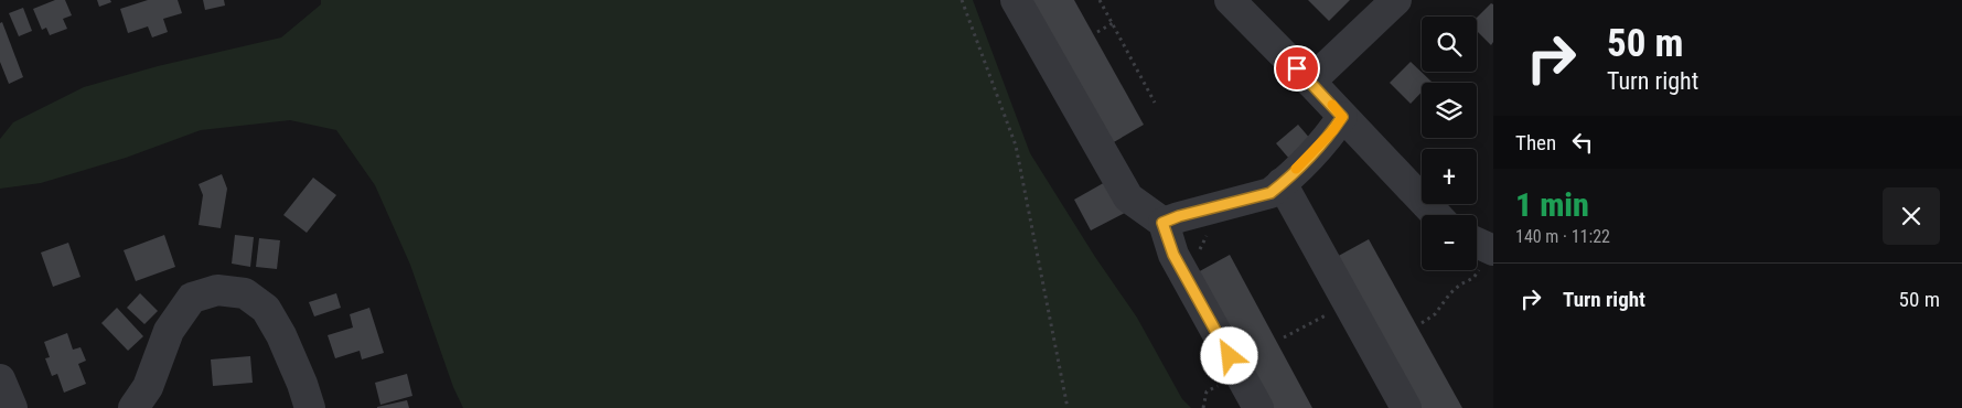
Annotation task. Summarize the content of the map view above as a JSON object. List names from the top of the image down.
{
  "page": {
    "turn": ["50 m", "Turn right"],
    "map_buttons": ["+", "−"],
    "then": "Then",
    "heading": ["1 min", "140 m · 11:22"],
    "list": [
      {
        "name": "Turn right",
        "value": "50 m"
      }
    ]
  }
}
